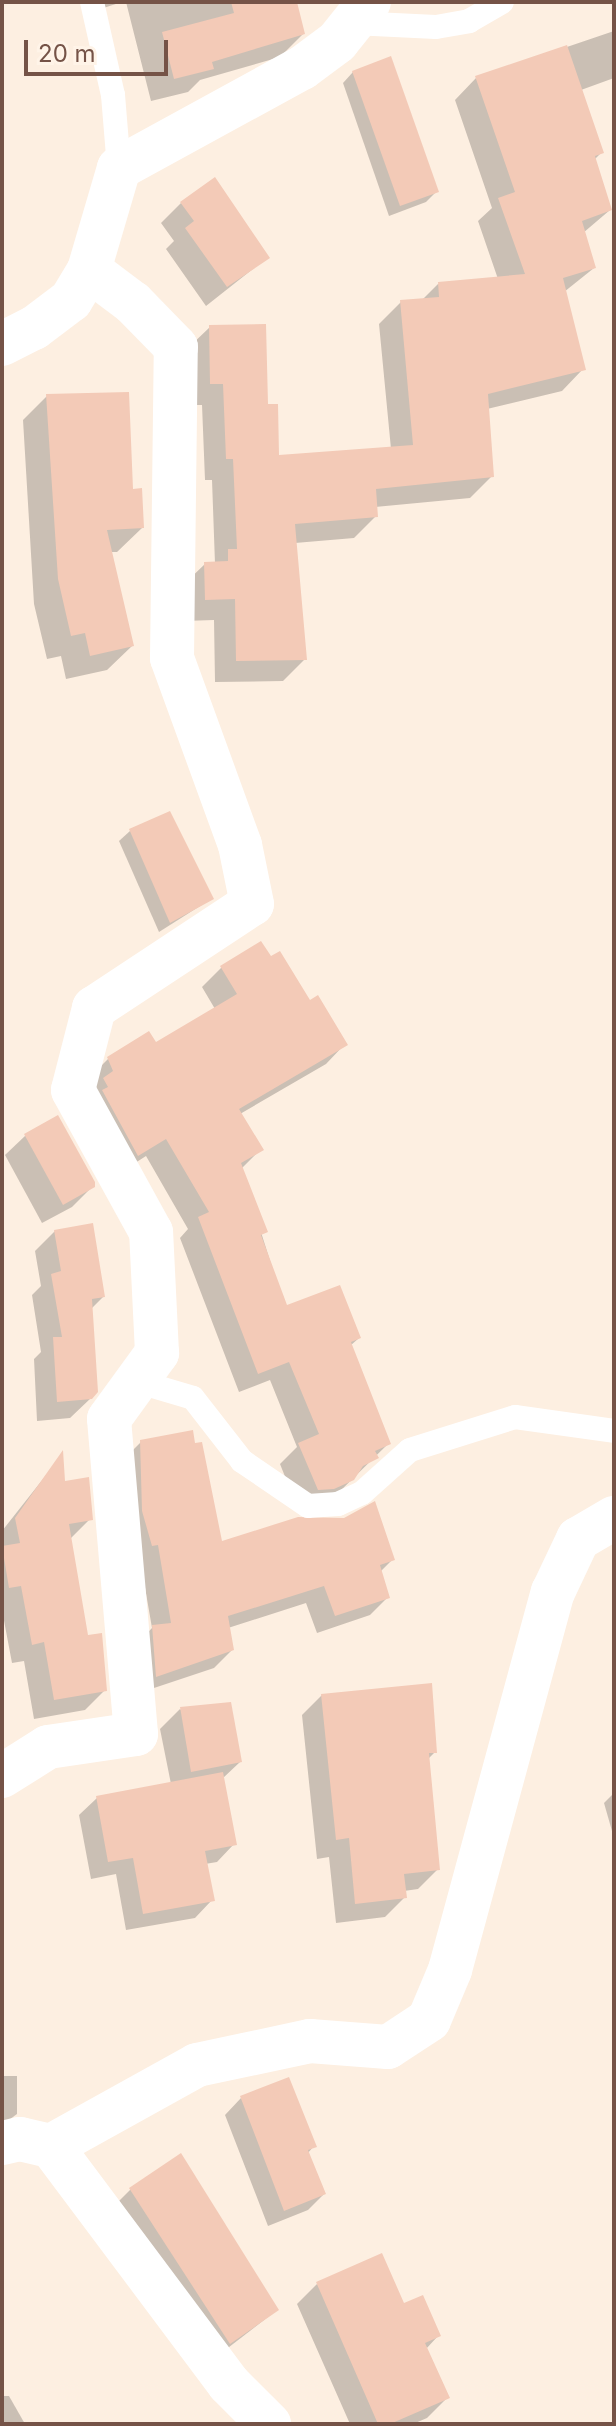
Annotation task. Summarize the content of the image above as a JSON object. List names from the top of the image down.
{
  "scale_bar": "20 m"
}
